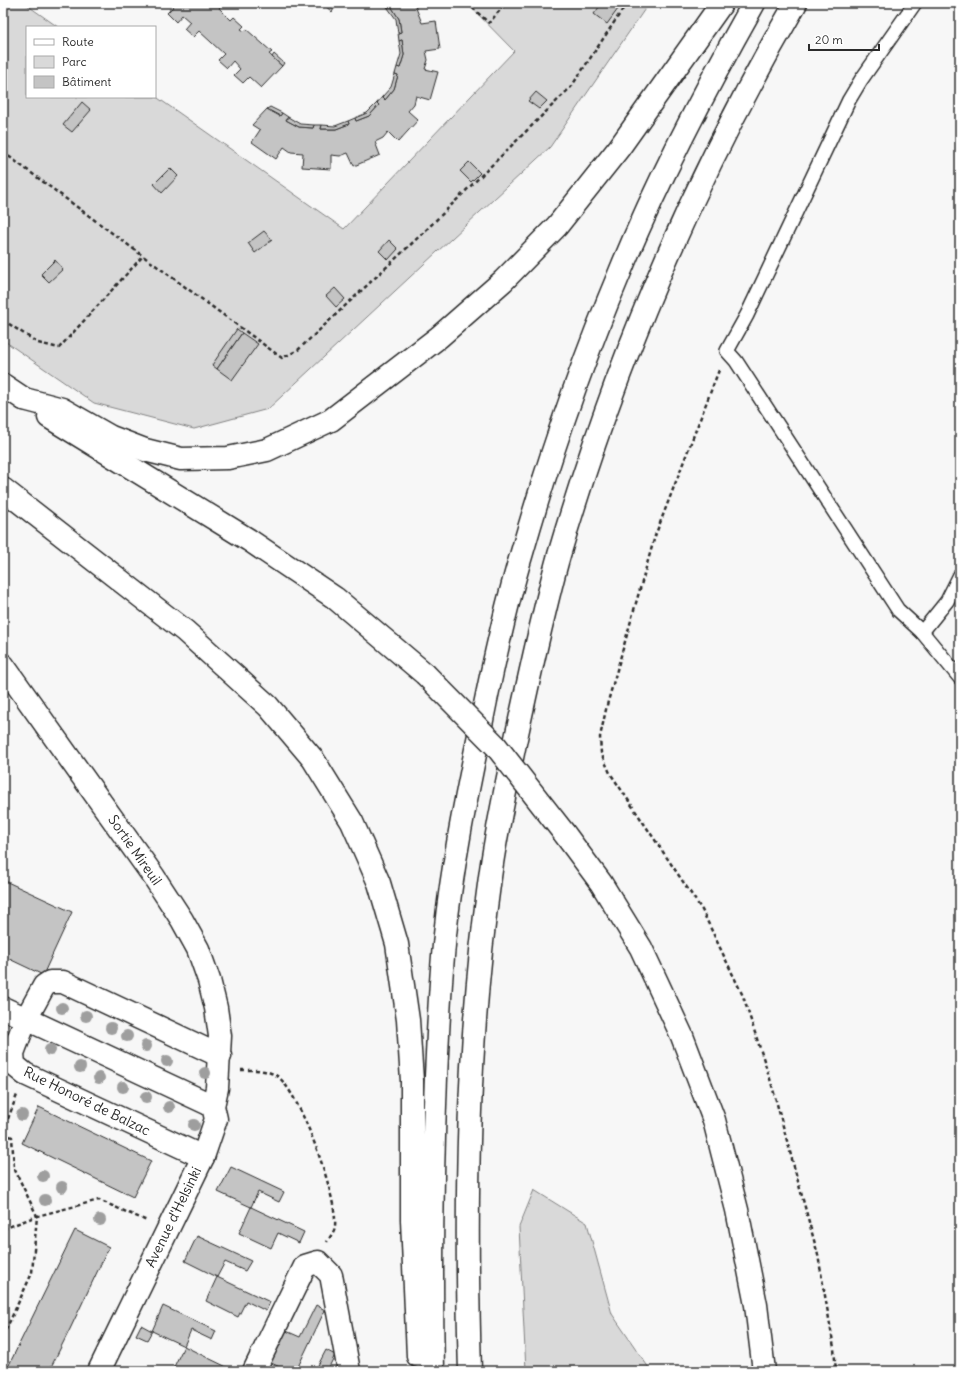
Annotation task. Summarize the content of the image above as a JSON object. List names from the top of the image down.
{
  "streets": {
    "main road": ["Sortie Mireuil", "Rue Honoré de Balzac", "Avenue d'Helsinki"]
  },
  "crossings": [
    ["Sortie Mireuil", "Rue Honoré de Balzac"],
    ["Sortie Mireuil", "Avenue d'Helsinki"],
    ["Rue Honoré de Balzac", "Avenue d'Helsinki"]
  ],
  "legend": ["Route", "Parc", "Bâtiment"],
  "scale_bar": "20 m"
}
